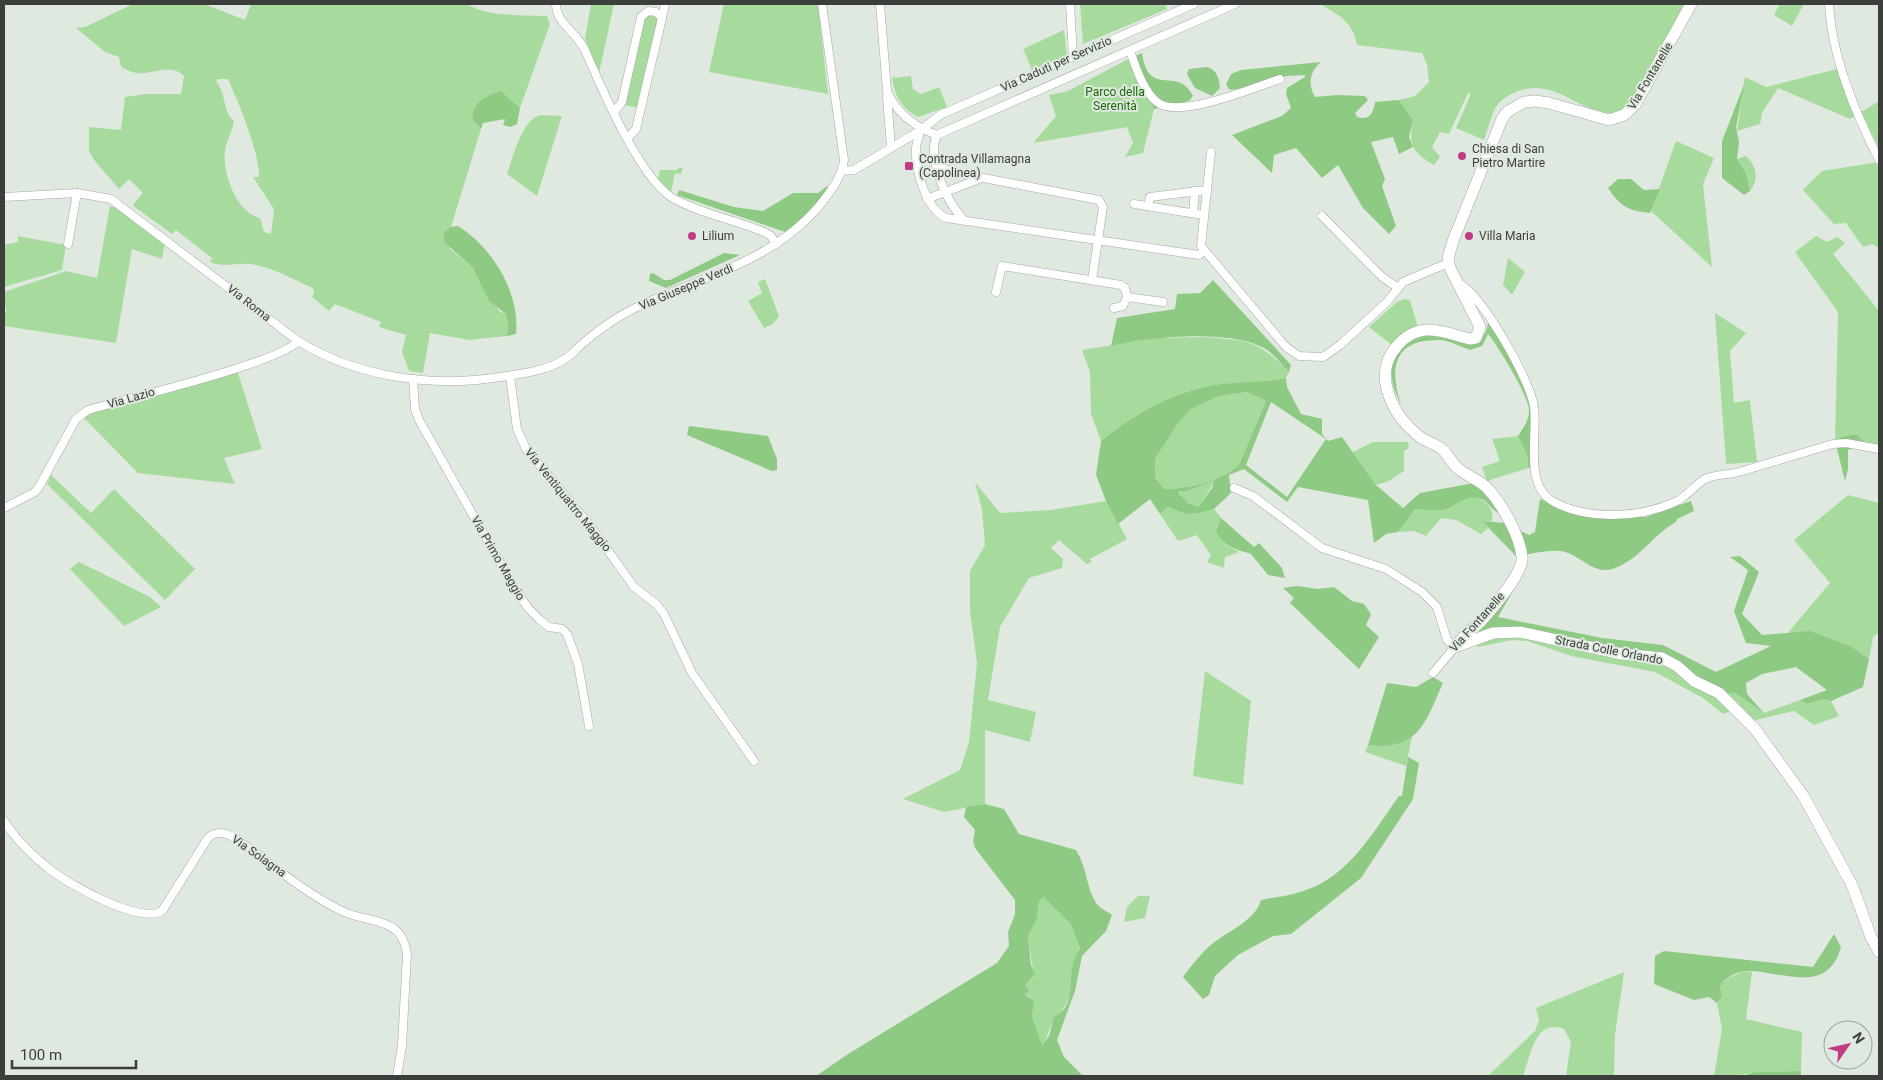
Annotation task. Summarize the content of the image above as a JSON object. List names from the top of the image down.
{
  "streets": {
    "street": [
      "Via Caduti per Servizio",
      "Via Fontanelle",
      "Via Giuseppe Verdi",
      "Via Roma",
      "Via Lazio",
      "Via Ventiquattro Maggio",
      "Via Primo Maggio",
      "Strada Colle Orlando",
      "Via Solagna"
    ]
  },
  "crossings": [
    ["Via Caduti per Servizio", "Via Giuseppe Verdi"],
    ["Via Fontanelle", "Strada Colle Orlando"],
    ["Via Giuseppe Verdi", "Via Roma"],
    ["Via Giuseppe Verdi", "Via Ventiquattro Maggio"],
    ["Via Roma", "Via Lazio"],
    ["Via Roma", "Via Ventiquattro Maggio"],
    ["Via Roma", "Via Primo Maggio"]
  ],
  "parks": ["Parco della Serenità"],
  "places": {
    "other": ["Chiesa di San Pietro Martire", "Lilium", "Villa Maria"],
    "transit": ["Contrada Villamagna (Capolinea)"]
  },
  "scale_bar": "100 m",
  "north": "top right"
}
